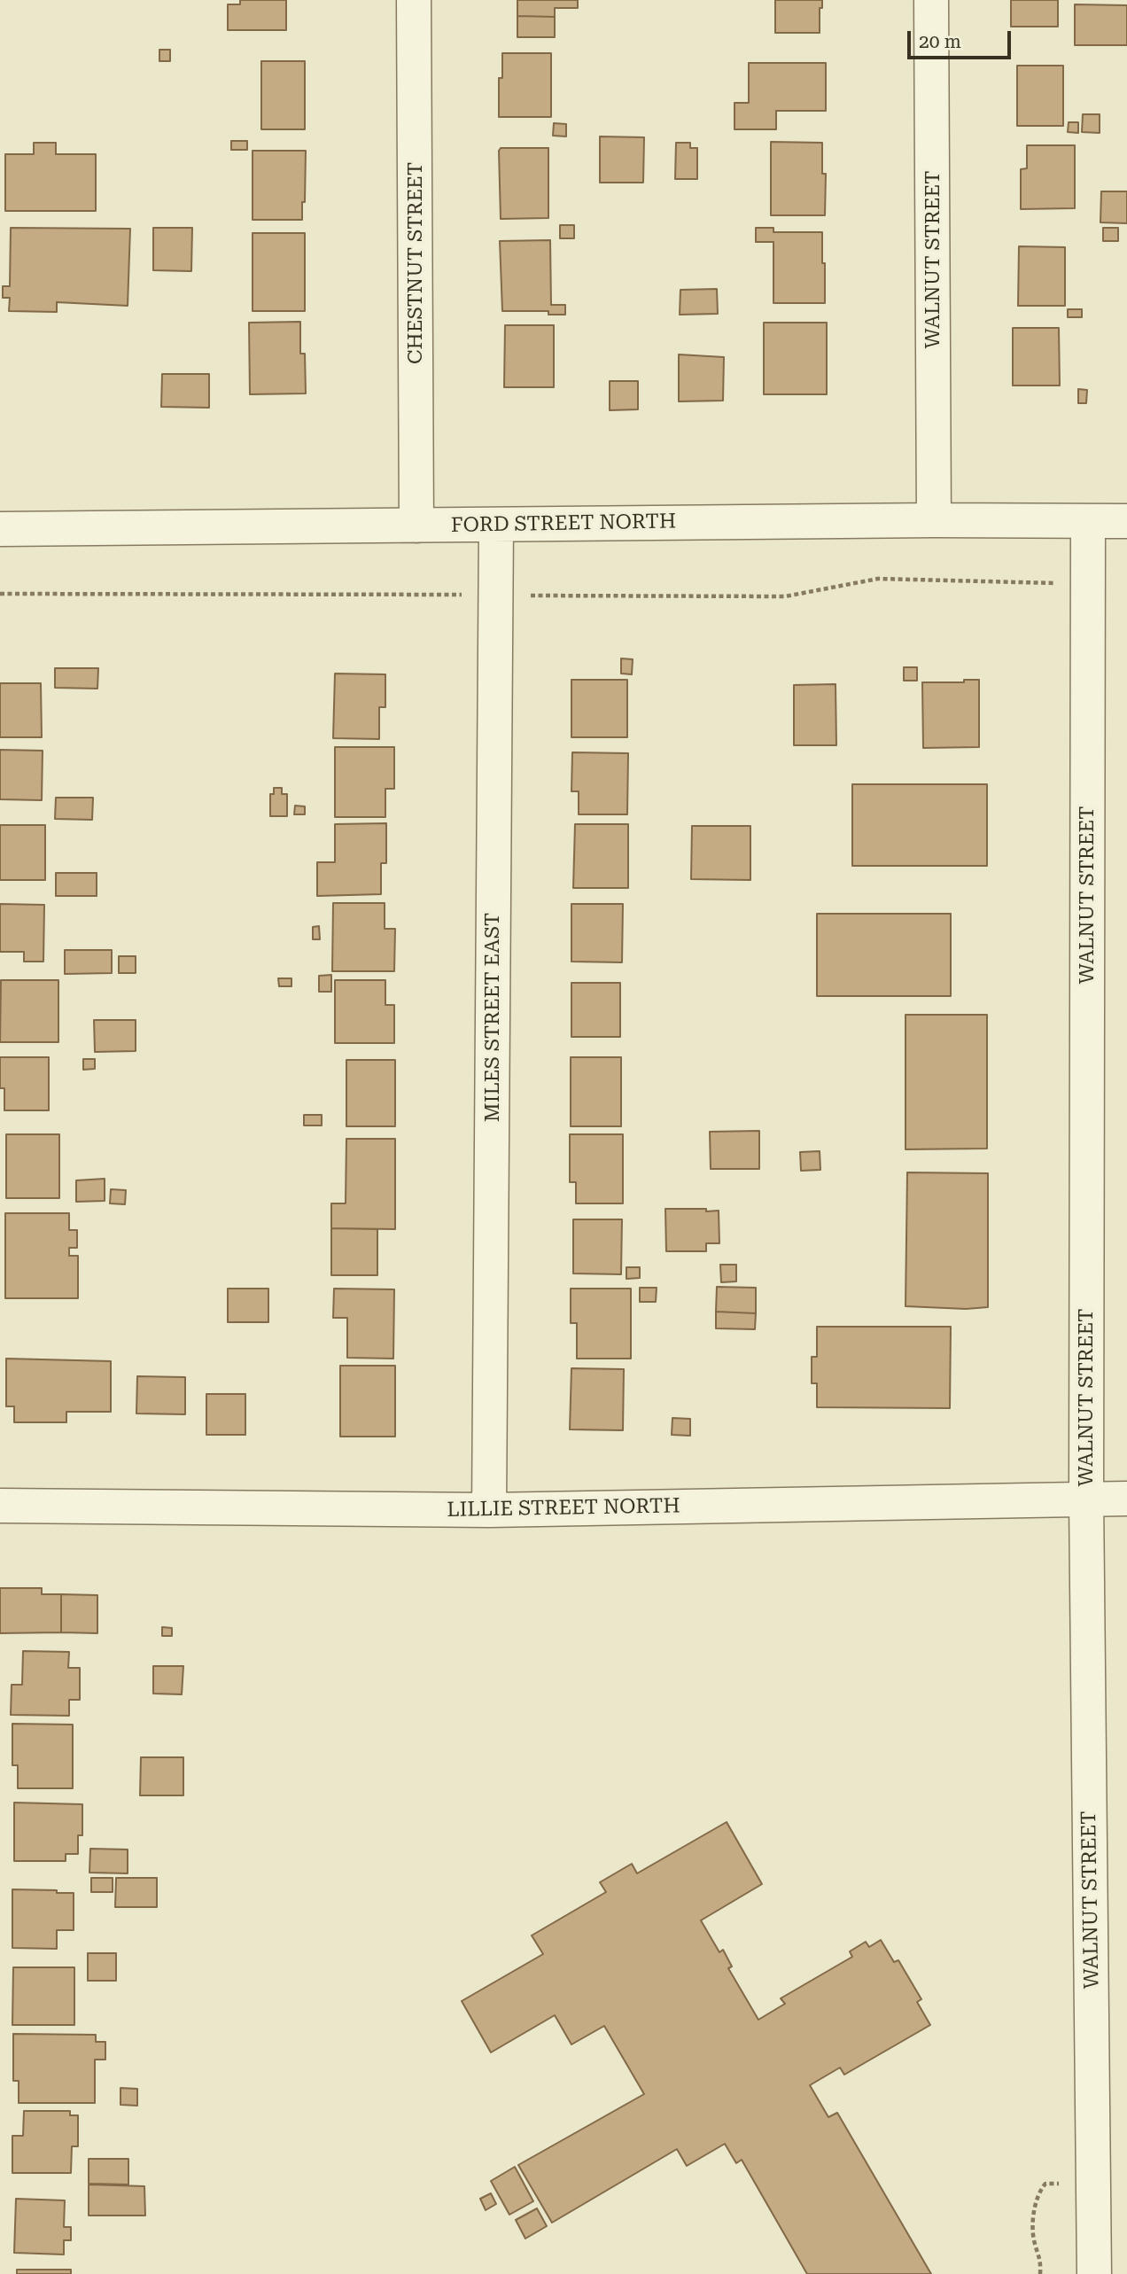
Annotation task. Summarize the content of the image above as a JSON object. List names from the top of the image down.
{
  "streets": {
    "street": [
      "WALNUT STREET",
      "CHESTNUT STREET",
      "FORD STREET NORTH",
      "MILES STREET EAST",
      "LILLIE STREET NORTH"
    ]
  },
  "crossings": [
    ["WALNUT STREET", "FORD STREET NORTH"],
    ["WALNUT STREET", "LILLIE STREET NORTH"],
    ["CHESTNUT STREET", "FORD STREET NORTH"],
    ["FORD STREET NORTH", "MILES STREET EAST"],
    ["MILES STREET EAST", "LILLIE STREET NORTH"]
  ],
  "scale_bar": "20 m"
}
